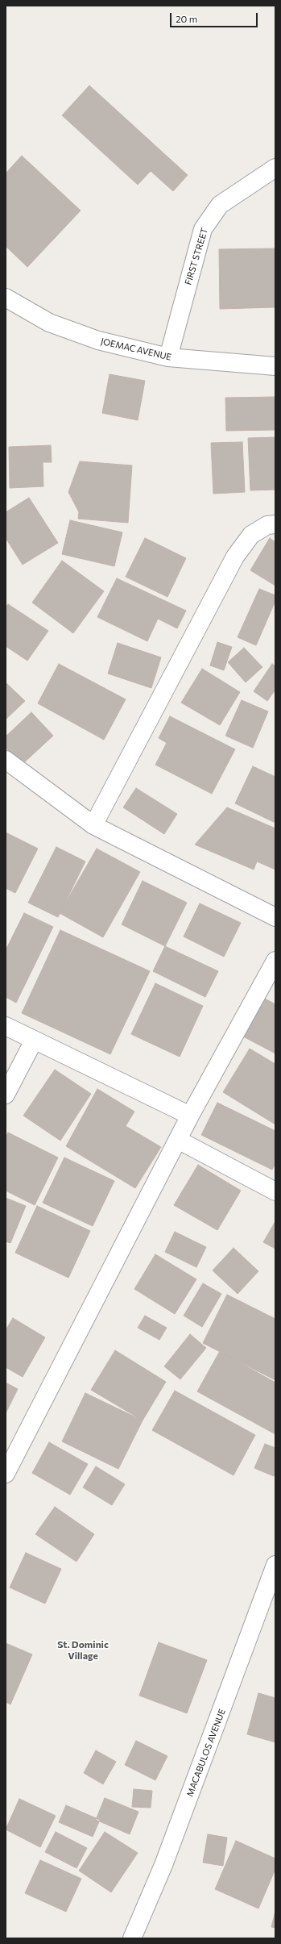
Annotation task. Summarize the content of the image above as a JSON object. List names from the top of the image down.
{
  "streets": {
    "street": ["FIRST STREET", "JOEMAC AVENUE", "MACABULOS AVENUE"]
  },
  "crossings": [
    ["FIRST STREET", "JOEMAC AVENUE"]
  ],
  "districts": ["St. Dominic Village"],
  "scale_bar": "20 m"
}
